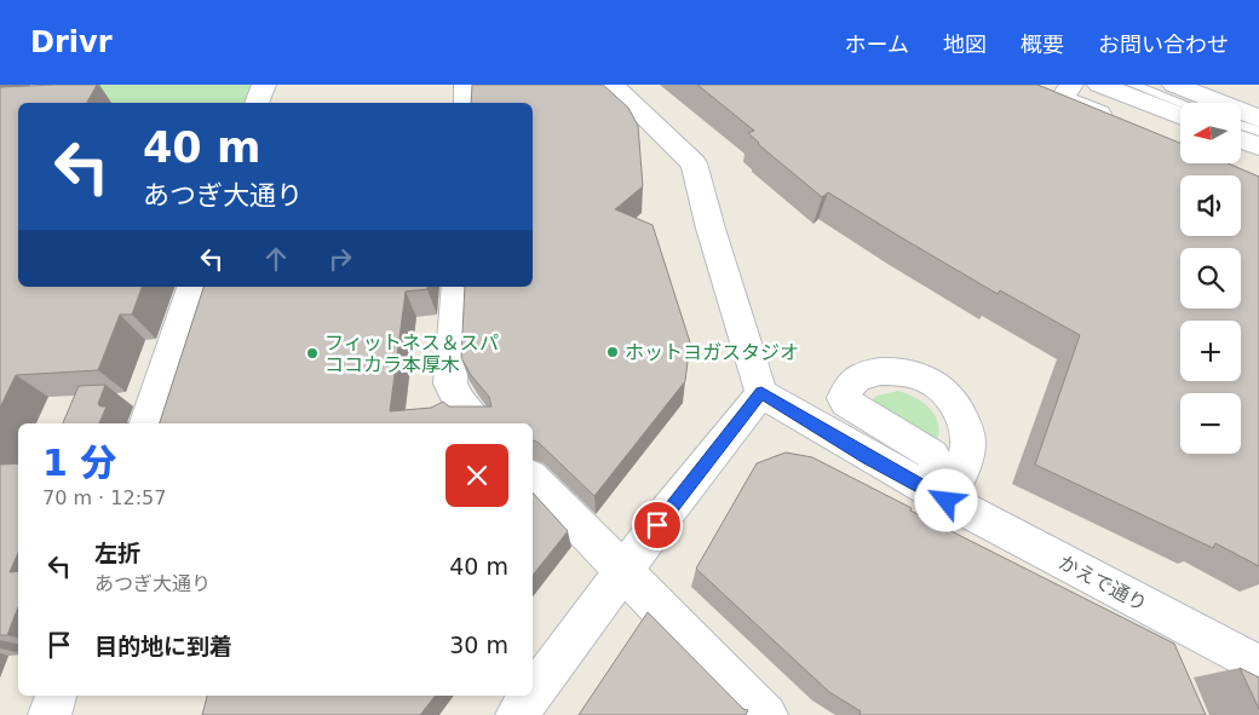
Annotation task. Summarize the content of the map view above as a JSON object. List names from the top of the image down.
{
  "streets": {
    "street": ["かえで通り"]
  },
  "places": ["ホットヨガスタジオ", "フィットネス＆スパ ココカラ本厚木"],
  "north": "left",
  "page": {
    "header": "Drivr",
    "nav": [
      "ホーム",
      "地図",
      "概要",
      "お問い合わせ"
    ],
    "map_buttons": ["+", "−"],
    "turn": ["40 m", "あつぎ大通り"],
    "heading": ["1 分", "70 m · 12:57"],
    "list": [
      {
        "name": "左折",
        "note": "あつぎ大通り",
        "value": "40 m"
      },
      {
        "name": "目的地に到着",
        "value": "30 m"
      }
    ]
  }
}
